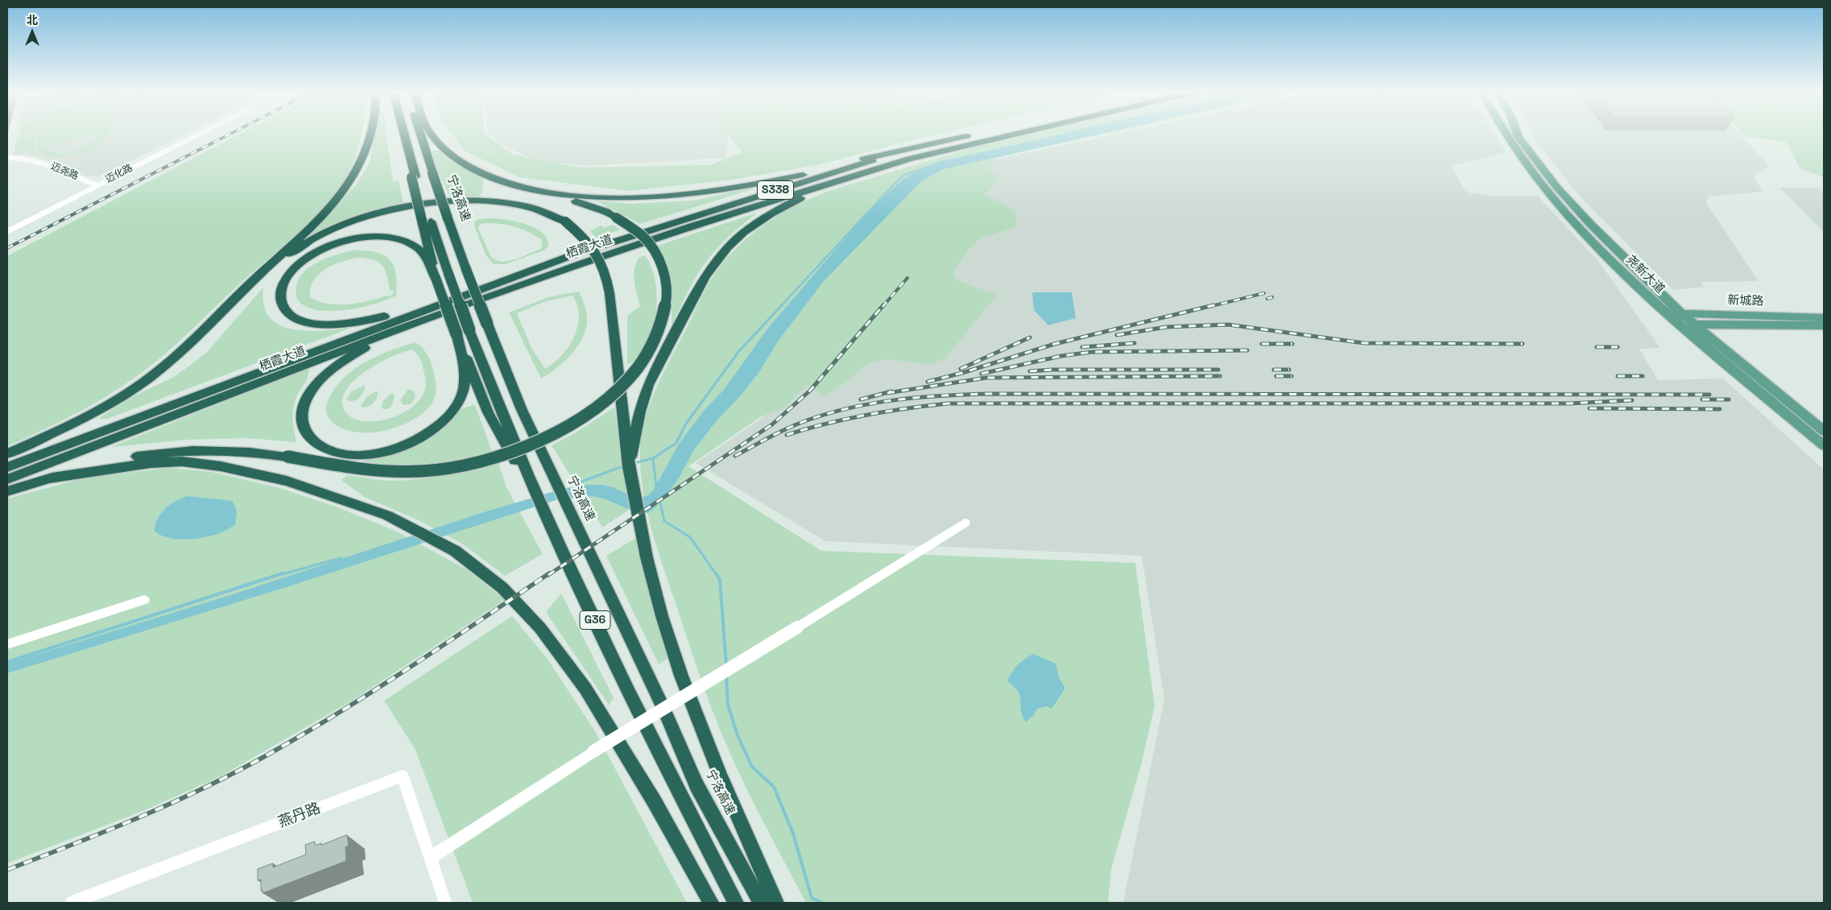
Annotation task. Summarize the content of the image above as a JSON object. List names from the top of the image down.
{
  "streets": {
    "highway": [
      "S338",
      "宁洛高速",
      "栖霞大道",
      "G36"
    ],
    "main road": ["尧新大道", "新城路"],
    "street": ["迈尧路", "迈化路", "燕丹路"]
  },
  "crossings": [
    ["迈尧路", "迈化路"],
    ["尧新大道", "新城路"]
  ],
  "north": "top"
}
